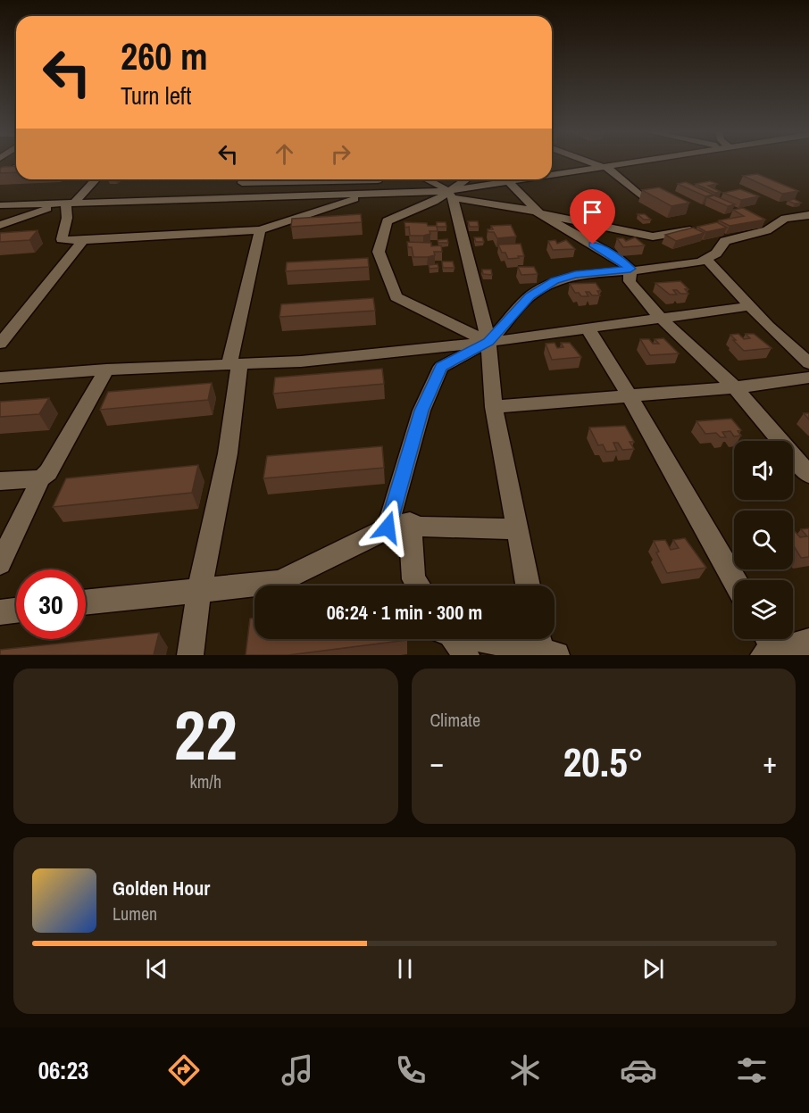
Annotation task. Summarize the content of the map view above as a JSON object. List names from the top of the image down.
{
  "page": {
    "turn": ["260 m", "Turn left"],
    "limit": "30",
    "trip": "06:24 · 1 min · 300 m",
    "tile": [
      ["22", "km/h"],
      "Climate"
    ],
    "heat": ["−", "20.5°", "+"],
    "song": ["Golden Hour", "Lumen"],
    "tabs": "06:23"
  }
}
